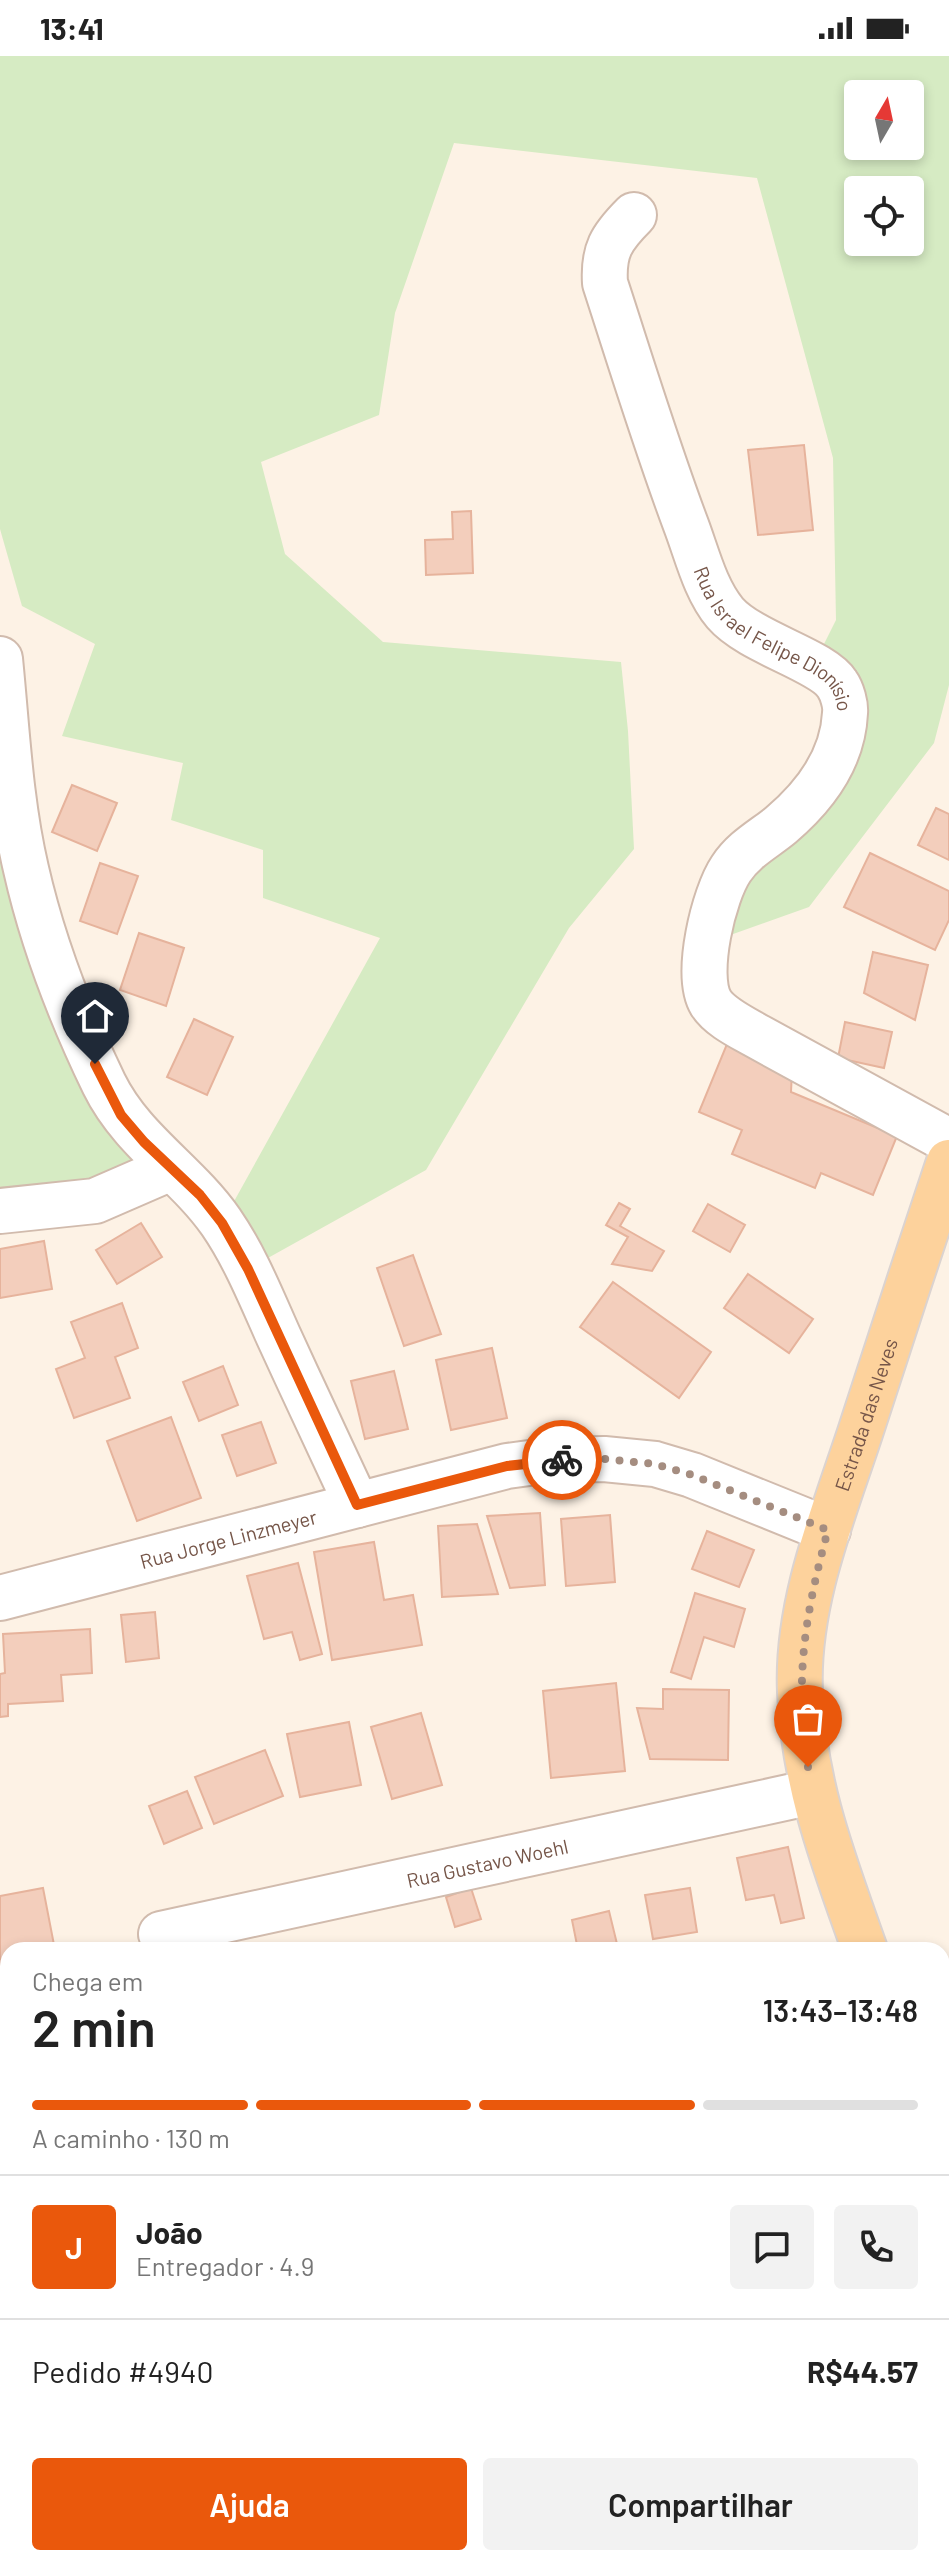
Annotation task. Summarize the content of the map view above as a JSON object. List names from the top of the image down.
{
  "streets": {
    "main road": ["Estrada das Neves"],
    "street": ["Rua Israel Felipe Dionísio", "Rua Jorge Linzmeyer", "Rua Gustavo Woehl"]
  },
  "crossings": [
    ["Estrada das Neves", "Rua Jorge Linzmeyer"],
    ["Estrada das Neves", "Rua Gustavo Woehl"]
  ],
  "north": "top",
  "page": {
    "status": "13:41",
    "heading": ["2 min", "Chega em", "13:43–13:48"],
    "panel": [
      "João",
      "Entregador · 4.9",
      "Pedido #4940",
      "R$44.57"
    ],
    "bar": "A caminho · 130 m",
    "round": "J",
    "buttons": ["Ajuda", "Compartilhar"]
  }
}
